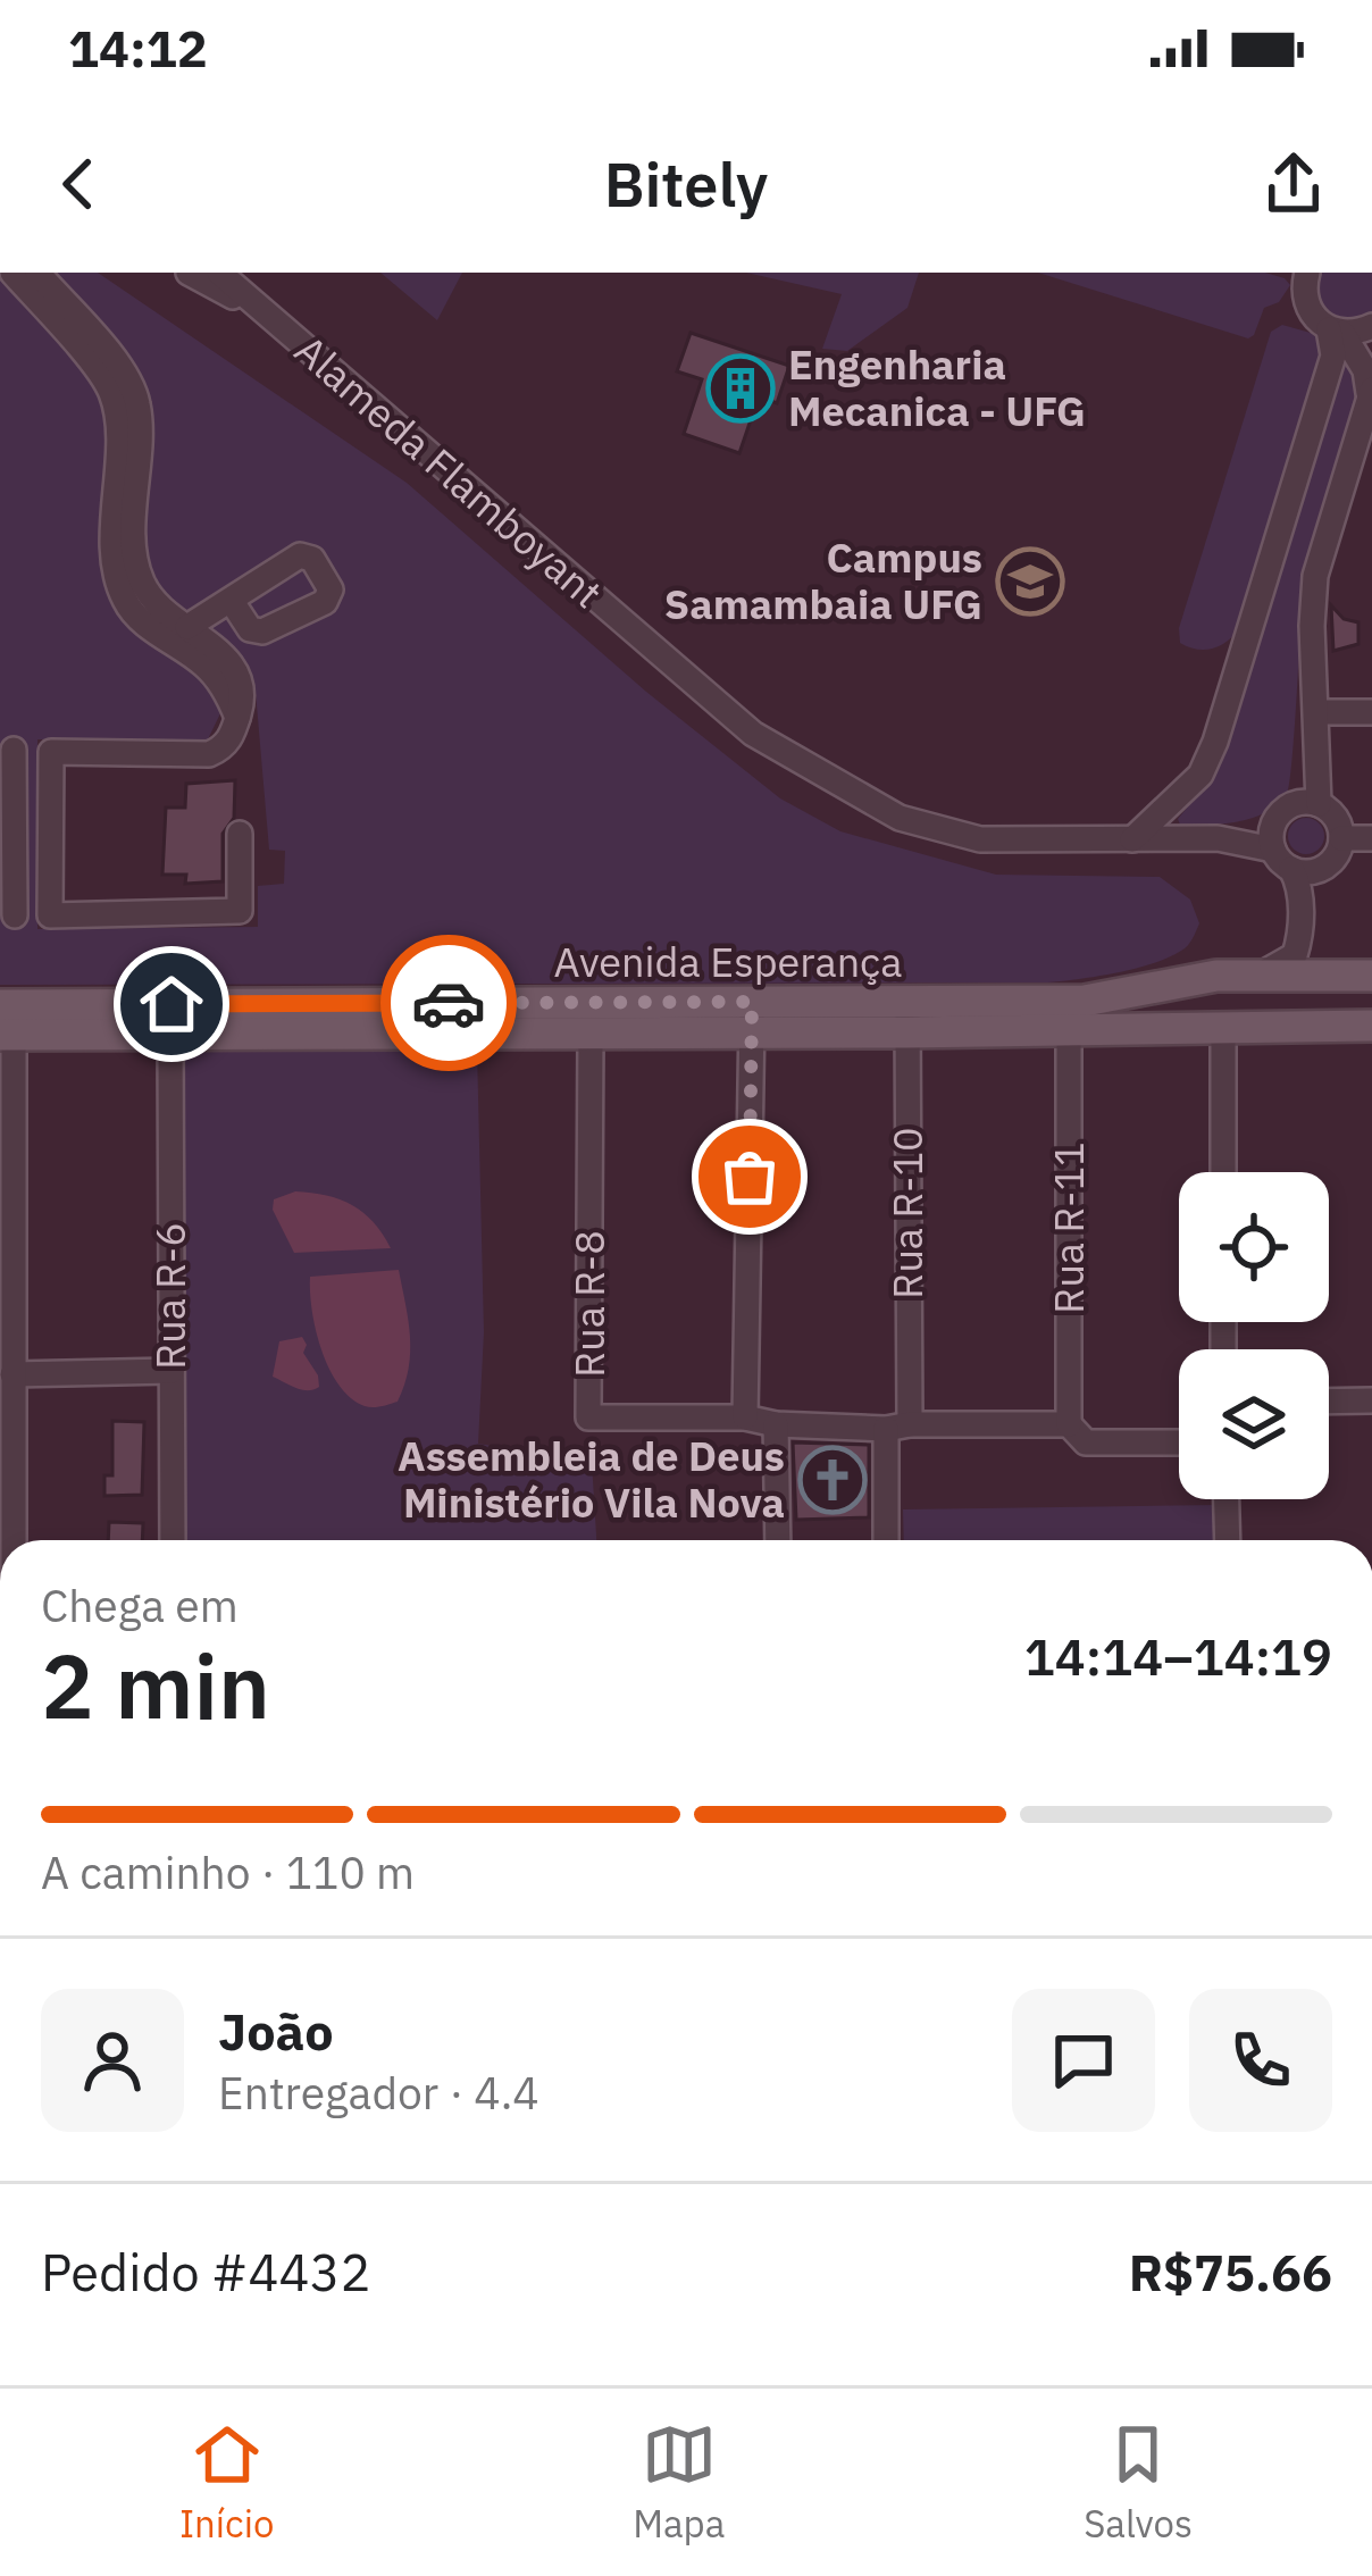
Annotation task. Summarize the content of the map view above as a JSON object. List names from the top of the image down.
{
  "streets": {
    "main road": ["Avenida Esperança"],
    "street": [
      "Alameda Flamboyant",
      "Rua R-10",
      "Rua R-11",
      "Rua R-6",
      "Rua R-8"
    ]
  },
  "crossings": [
    ["Avenida Esperança", "Rua R-10"],
    ["Avenida Esperança", "Rua R-11"],
    ["Avenida Esperança", "Rua R-6"],
    ["Avenida Esperança", "Rua R-8"]
  ],
  "places": {
    "building": ["Engenharia Mecanica - UFG"],
    "school or university": ["Campus Samambaia UFG"],
    "church": ["Assembleia de Deus Ministério Vila Nova"]
  },
  "page": {
    "status": "14:12",
    "header": "Bitely",
    "heading": ["2 min", "Chega em", "14:14–14:19"],
    "panel": [
      "João",
      "Entregador · 4.4",
      "Pedido #4432",
      "R$75.66"
    ],
    "bar": "A caminho · 110 m",
    "tabs": ["Início", "Mapa", "Salvos"]
  }
}
